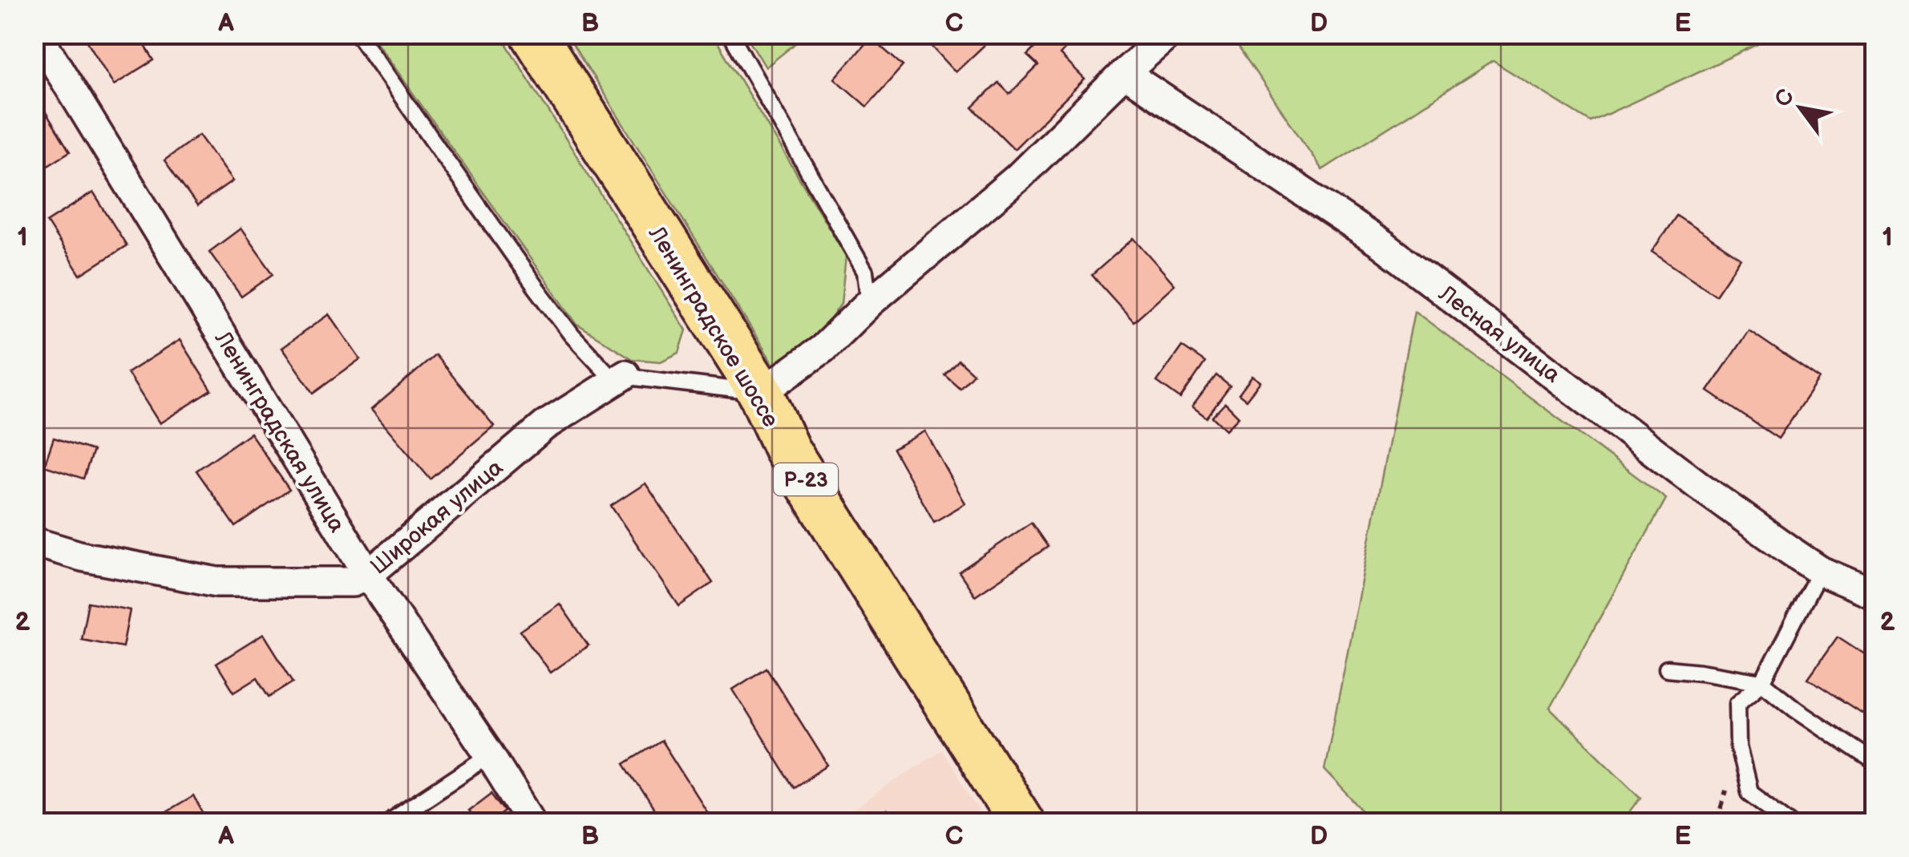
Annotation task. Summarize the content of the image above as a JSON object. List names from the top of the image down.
{
  "streets": {
    "highway": ["Ленинградское шоссе", "Р-23"],
    "street": ["Лесная улица", "Ленинградская улица", "Широкая улица"]
  },
  "crossings": [
    ["Ленинградская улица", "Широкая улица"]
  ],
  "north": "top left",
  "grid": {
    "columns": [
      "A",
      "B",
      "C",
      "D",
      "E"
    ],
    "rows": ["1", "2"]
  }
}
